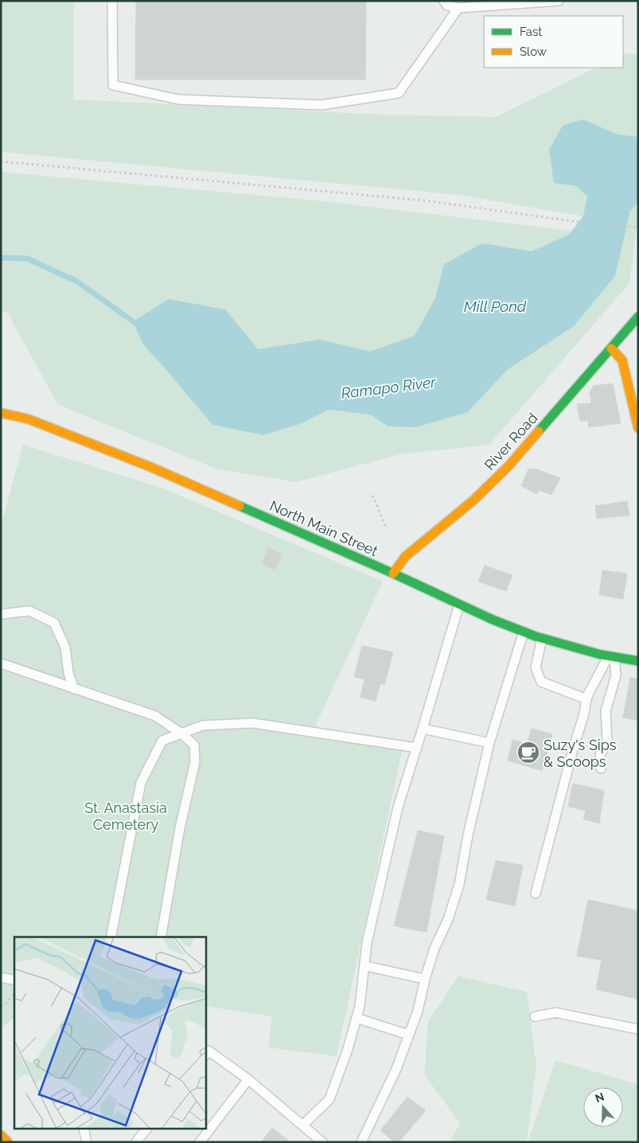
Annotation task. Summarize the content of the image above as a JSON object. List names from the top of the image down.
{
  "streets": {
    "street": ["River Road", "North Main Street"]
  },
  "crossings": [
    ["River Road", "North Main Street"]
  ],
  "water": ["Mill Pond", "Ramapo River"],
  "parks": ["St. Anastasia Cemetery"],
  "places": {
    "cafe": ["Suzy's Sips & Scoops"]
  },
  "legend": ["Fast", "Slow"],
  "north": "top"
}
